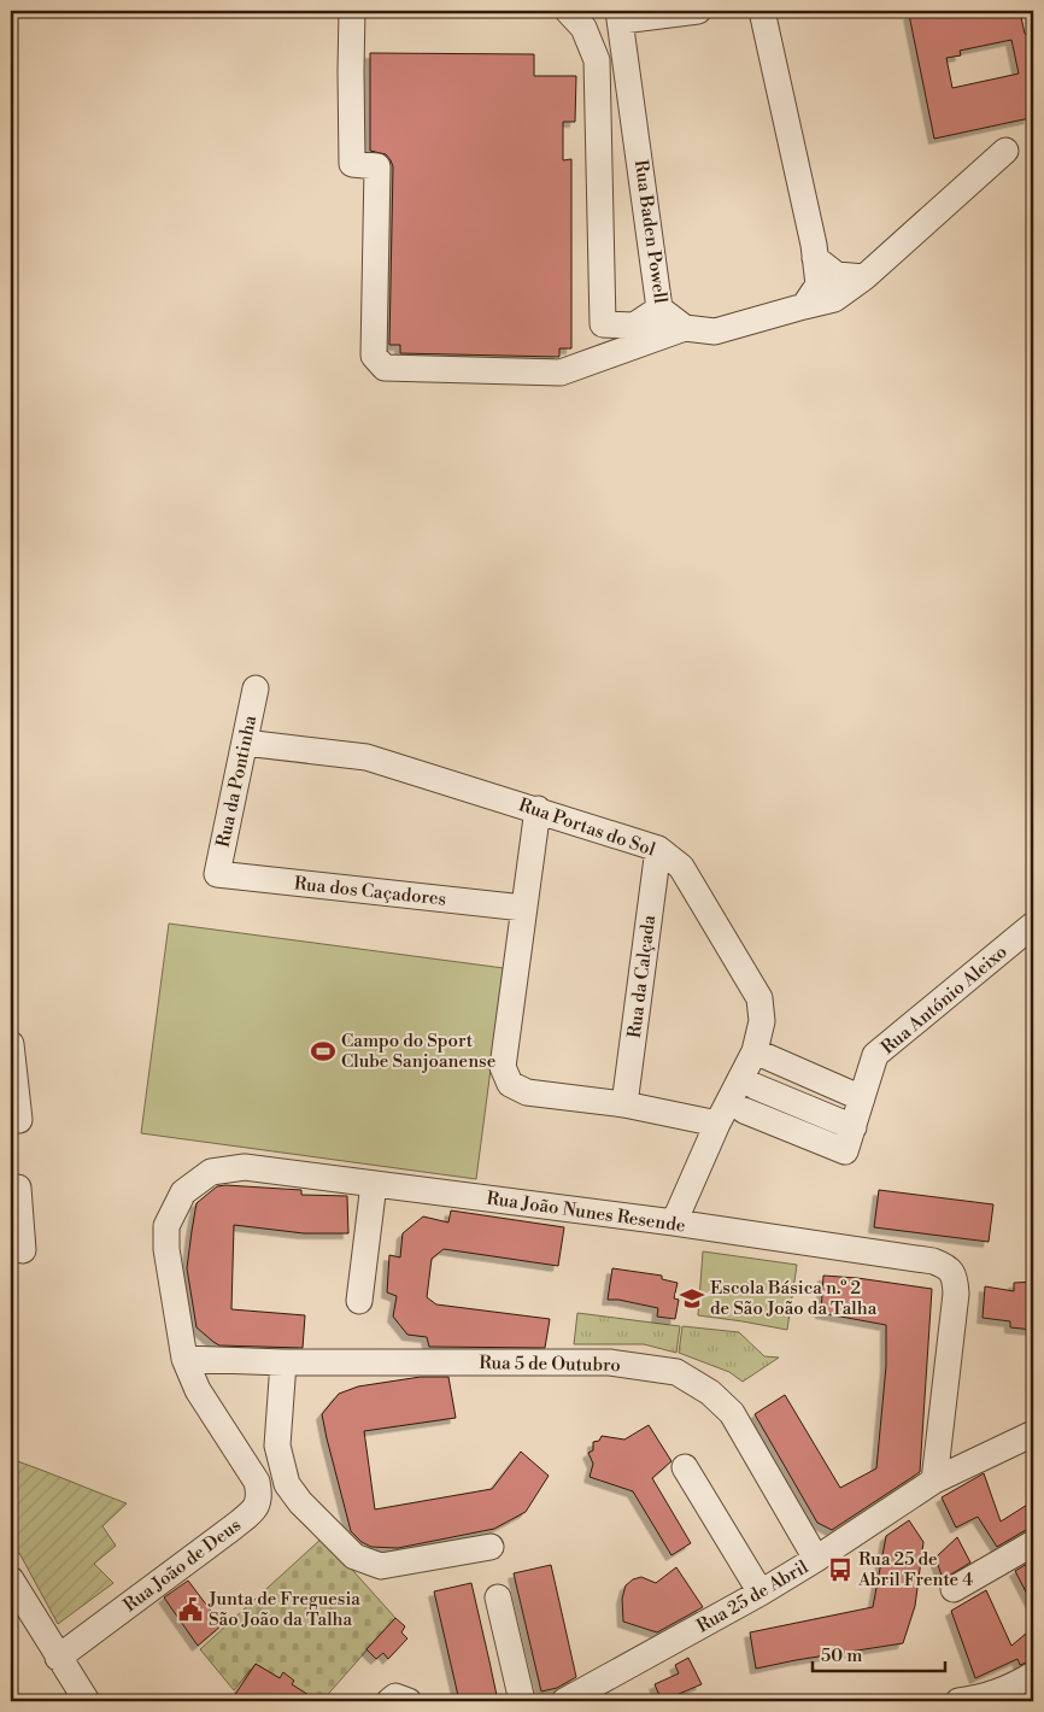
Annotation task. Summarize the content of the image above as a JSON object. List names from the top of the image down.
{
  "streets": {
    "street": [
      "Rua Baden Powell",
      "Rua da Pontinha",
      "Rua Portas do Sol",
      "Rua dos Caçadores",
      "Rua da Calçada",
      "Rua António Aleixo",
      "Rua João Nunes Resende",
      "Rua 5 de Outubro",
      "Rua João de Deus",
      "Rua 25 de Abril"
    ]
  },
  "crossings": [
    ["Rua da Pontinha", "Rua Portas do Sol"],
    ["Rua da Pontinha", "Rua dos Caçadores"],
    ["Rua Portas do Sol", "Rua da Calçada"],
    ["Rua Portas do Sol", "Rua João Nunes Resende"],
    ["Rua João Nunes Resende", "Rua 5 de Outubro"],
    ["Rua João Nunes Resende", "Rua João de Deus"],
    ["Rua João Nunes Resende", "Rua 25 de Abril"],
    ["Rua 5 de Outubro", "Rua João de Deus"],
    ["Rua 5 de Outubro", "Rua 25 de Abril"]
  ],
  "places": {
    "sports": ["Campo do Sport Clube Sanjoanense"],
    "school or university": ["Escola Básica n.º 2 de São João da Talha"],
    "bus stop": ["Rua 25 de Abril Frente 4"],
    "public building": ["Junta de Freguesia São João da Talha"]
  },
  "scale_bar": "50 m"
}
